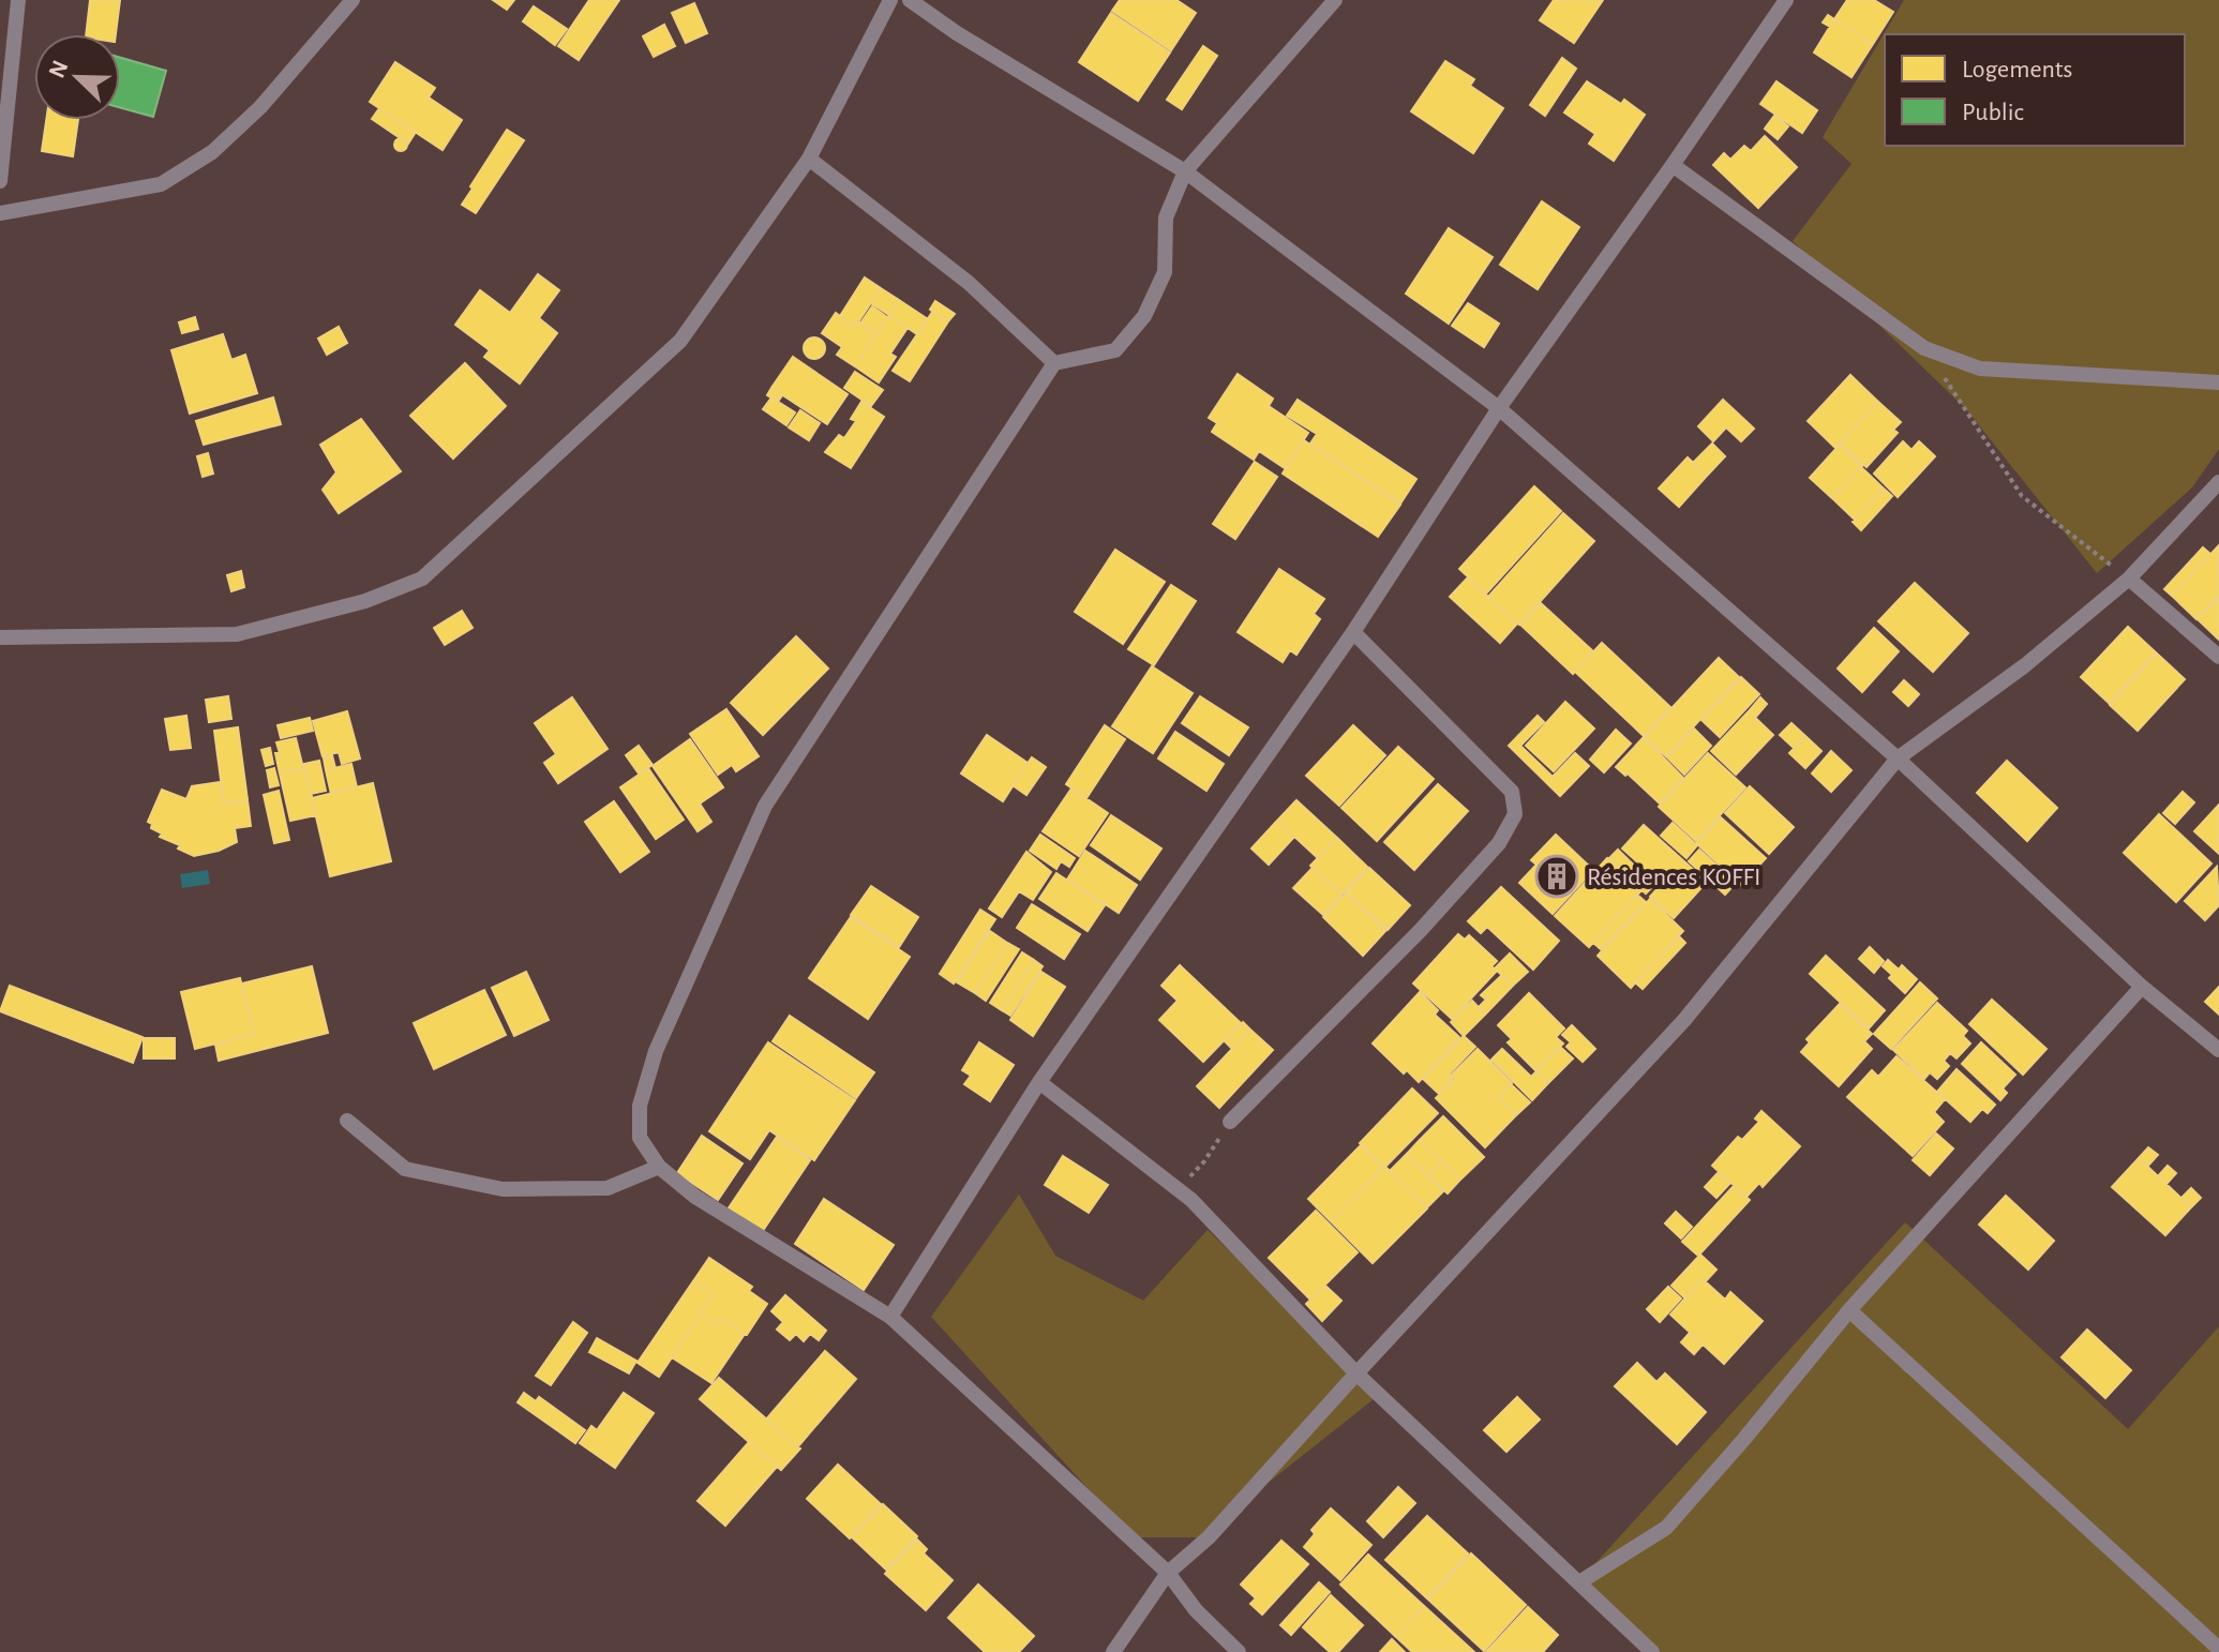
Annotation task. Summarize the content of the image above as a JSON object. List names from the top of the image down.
{
  "places": {
    "building": ["Résidences KOFFI"]
  },
  "legend": ["Logements", "Public"],
  "north": "top left"
}
